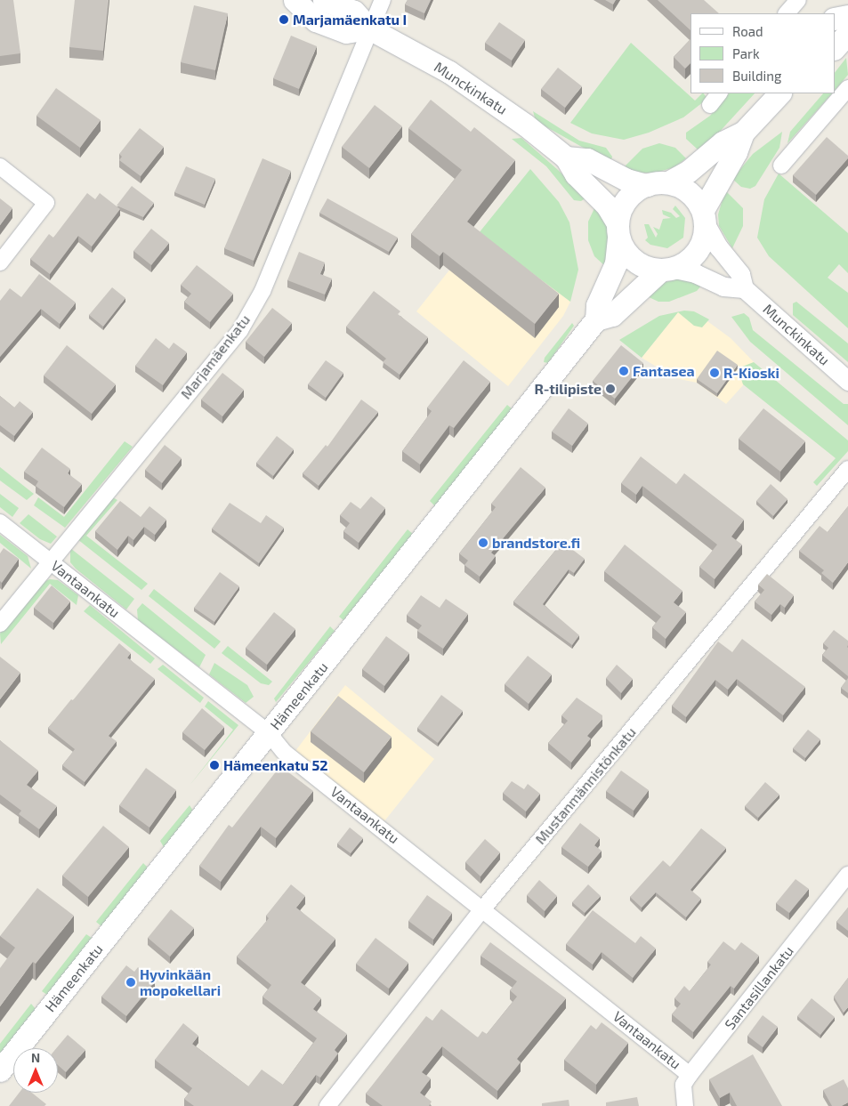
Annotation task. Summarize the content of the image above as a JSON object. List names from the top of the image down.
{
  "streets": {
    "main road": ["Munckinkatu", "Hämeenkatu"],
    "street": [
      "Marjamäenkatu",
      "Vantaankatu",
      "Mustanmännistönkatu",
      "Santasillankatu"
    ]
  },
  "crossings": [
    ["Munckinkatu", "Marjamäenkatu"],
    ["Munckinkatu", "Hämeenkatu"],
    ["Marjamäenkatu", "Vantaankatu"],
    ["Vantaankatu", "Hämeenkatu"],
    ["Vantaankatu", "Mustanmännistönkatu"],
    ["Vantaankatu", "Santasillankatu"]
  ],
  "places": [
    "Marjamäenkatu I",
    "Fantasea",
    "R-Kioski",
    "R-tilipiste",
    "brandstore.fi",
    "Hämeenkatu 52",
    "Hyvinkään mopokellari"
  ],
  "legend": ["Road", "Park", "Building"],
  "north": "top"
}
